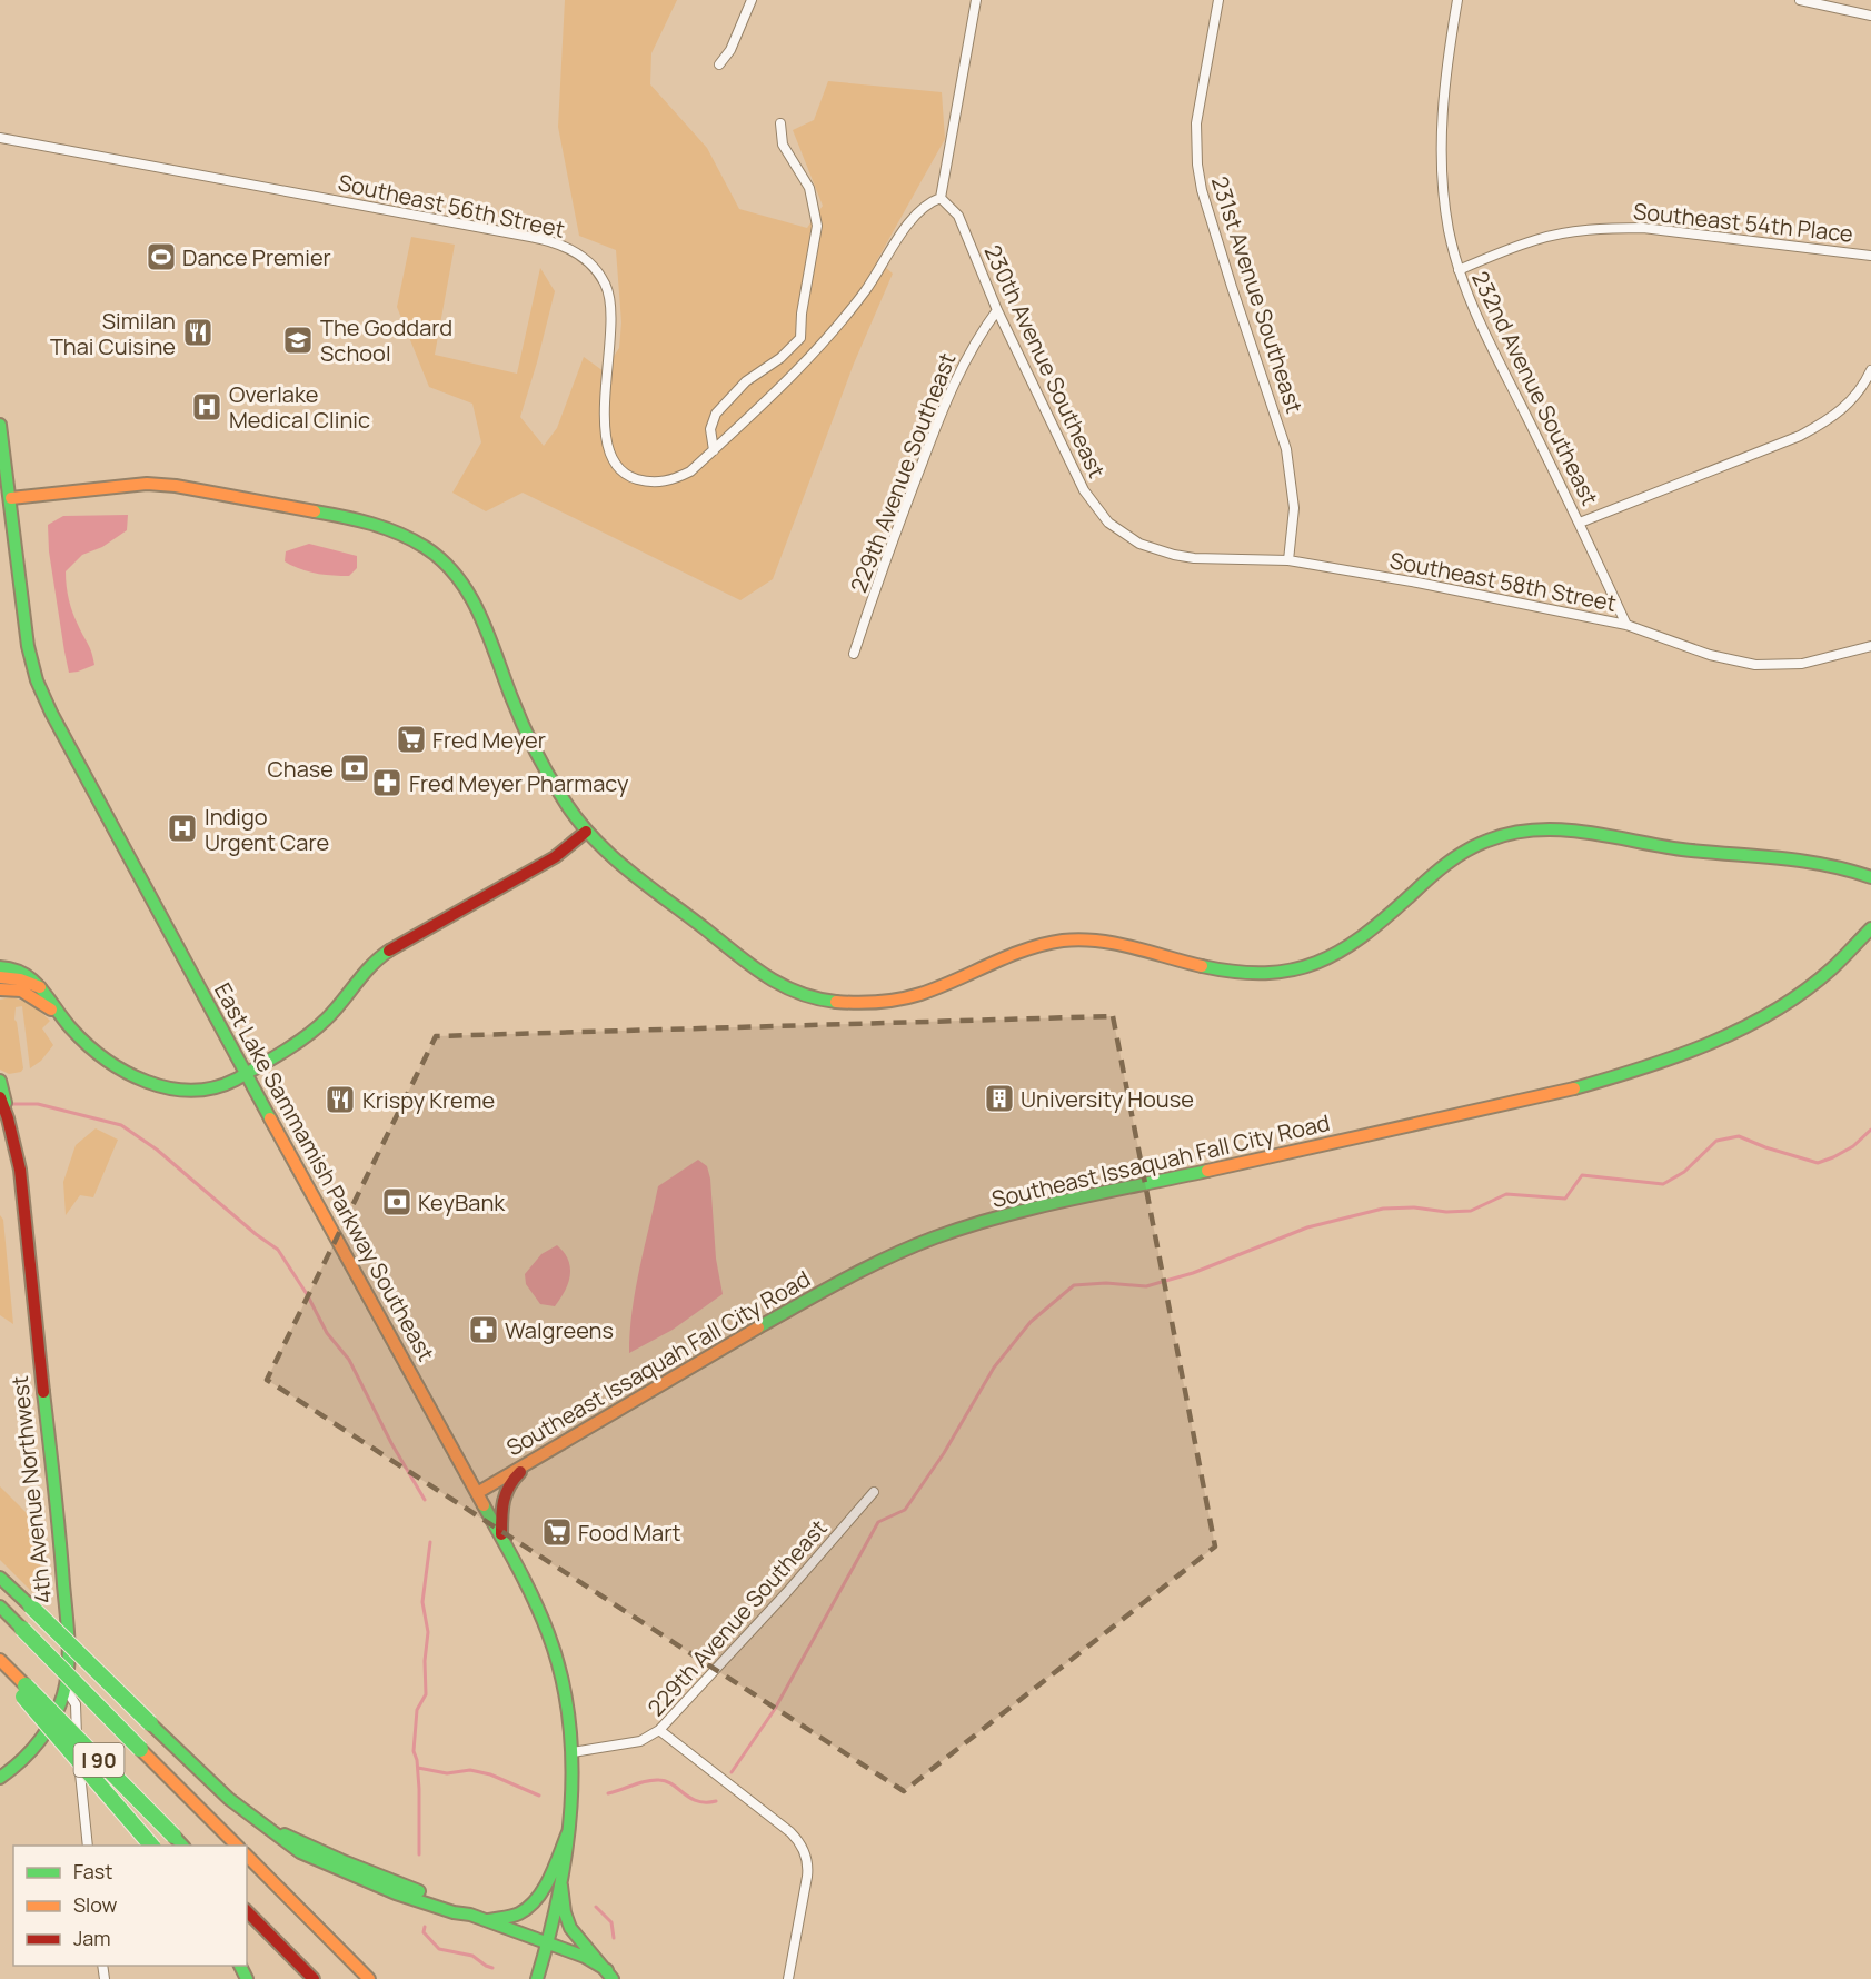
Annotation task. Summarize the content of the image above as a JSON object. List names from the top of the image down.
{
  "streets": {
    "main road": [
      "Southeast Issaquah Fall City Road",
      "East Lake Sammamish Parkway Southeast",
      "4th Avenue Northwest",
      "I 90"
    ],
    "street": [
      "Southeast 56th Street",
      "Southeast 54th Place",
      "231st Avenue Southeast",
      "230th Avenue Southeast",
      "232nd Avenue Southeast",
      "229th Avenue Southeast",
      "Southeast 58th Street"
    ]
  },
  "crossings": [
    ["Southeast 56th Street", "230th Avenue Southeast"],
    ["Southeast 54th Place", "232nd Avenue Southeast"],
    ["231st Avenue Southeast", "Southeast 58th Street"],
    ["230th Avenue Southeast", "229th Avenue Southeast"],
    ["230th Avenue Southeast", "Southeast 58th Street"],
    ["232nd Avenue Southeast", "Southeast 58th Street"],
    ["229th Avenue Southeast", "East Lake Sammamish Parkway Southeast"],
    ["Southeast Issaquah Fall City Road", "East Lake Sammamish Parkway Southeast"]
  ],
  "places": {
    "sports": ["Dance Premier"],
    "restaurant": ["Similan Thai Cuisine", "Krispy Kreme"],
    "school or university": ["The Goddard School"],
    "hospital": ["Overlake Medical Clinic", "Indigo Urgent Care"],
    "supermarket": ["Fred Meyer", "Food Mart"],
    "bank": ["Chase", "KeyBank"],
    "pharmacy": ["Fred Meyer Pharmacy", "Walgreens"],
    "building": ["University House"]
  },
  "legend": ["Fast", "Slow", "Jam"]
}
